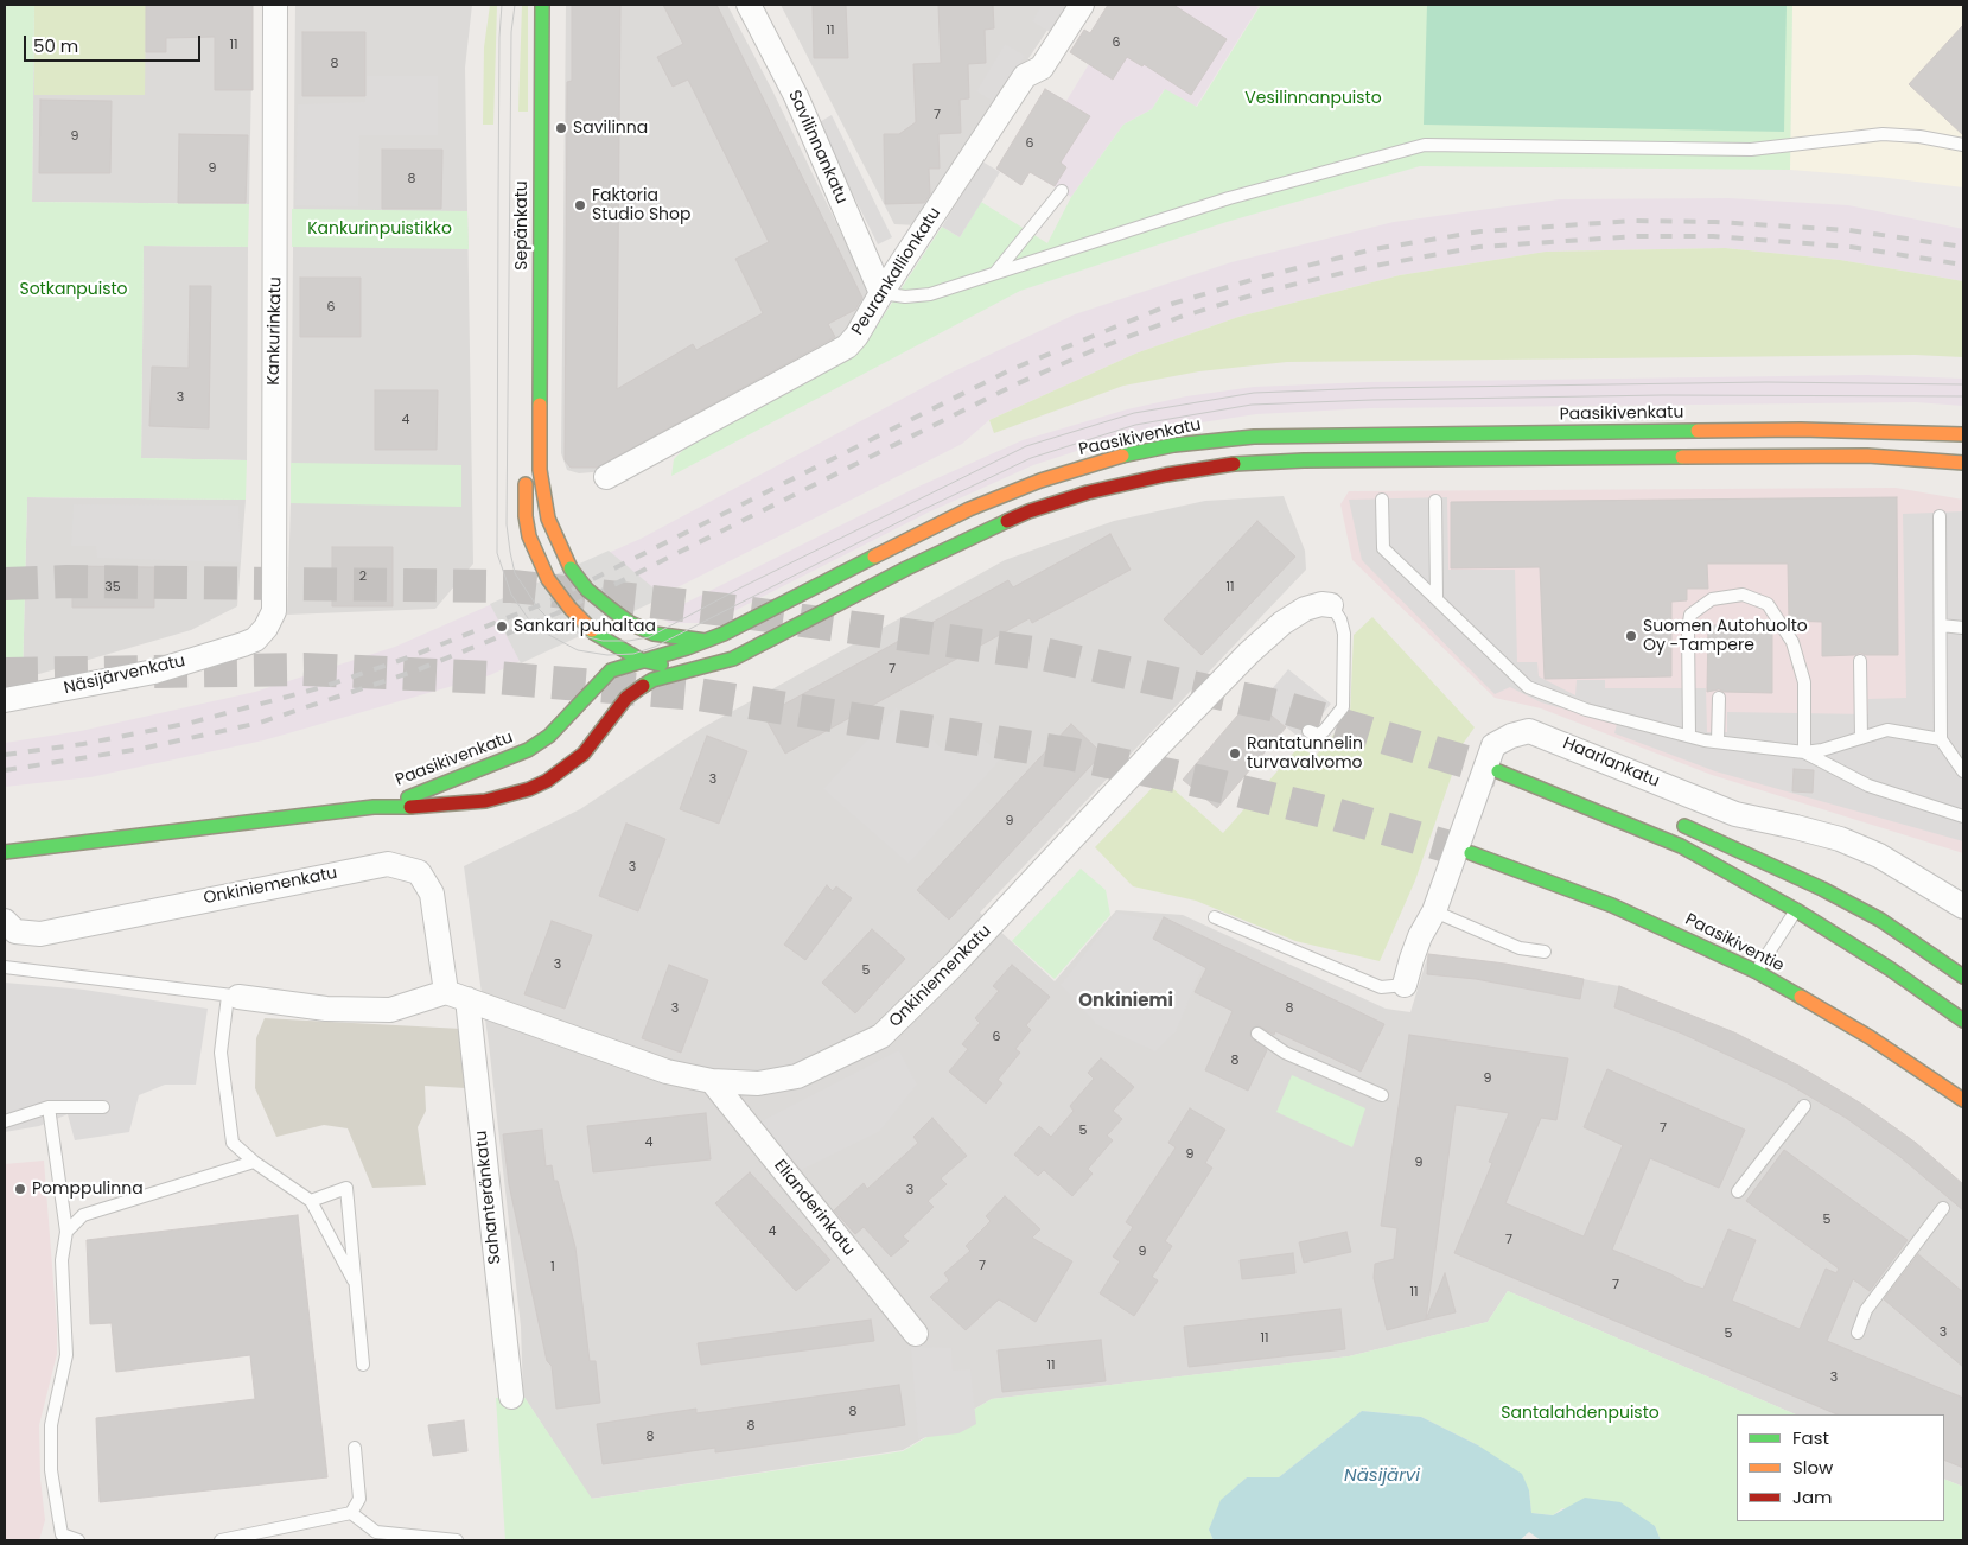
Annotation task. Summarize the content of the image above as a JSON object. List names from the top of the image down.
{
  "streets": {
    "main road": ["Sepänkatu", "Paasikivenkatu", "Paasikiventie"],
    "street": [
      "Savilinnankatu",
      "Peurankallionkatu",
      "Kankurinkatu",
      "Näsijärvenkatu",
      "Haarlankatu",
      "Onkiniemenkatu",
      "Sahanteränkatu",
      "Elianderinkatu"
    ]
  },
  "crossings": [
    ["Savilinnankatu", "Peurankallionkatu"],
    ["Sepänkatu", "Paasikivenkatu"],
    ["Kankurinkatu", "Näsijärvenkatu"],
    ["Onkiniemenkatu", "Sahanteränkatu"],
    ["Onkiniemenkatu", "Elianderinkatu"]
  ],
  "districts": ["Onkiniemi"],
  "water": ["Näsijärvi"],
  "parks": [
    "Vesilinnanpuisto",
    "Kankurinpuistikko",
    "Sotkanpuisto",
    "Santalahdenpuisto"
  ],
  "places": [
    "Savilinna",
    "Faktoria Studio Shop",
    "Sankari puhaltaa",
    "Suomen Autohuolto Oy -Tampere",
    "Rantatunnelin turvavalvomo",
    "Pomppulinna"
  ],
  "house_numbers": [
    "11",
    "6",
    "11",
    "8",
    "7",
    "9",
    "6",
    "9",
    "8",
    "6",
    "3",
    "4",
    "2",
    "35",
    "11",
    "7",
    "3",
    "9",
    "3",
    "3",
    "5",
    "3",
    "8",
    "6",
    "8",
    "9",
    "7",
    "5",
    "4",
    "9",
    "9",
    "3",
    "5",
    "4",
    "7",
    "9",
    "7",
    "1",
    "7",
    "11",
    "3",
    "5",
    "11",
    "11",
    "3",
    "8",
    "8",
    "8"
  ],
  "legend": ["Fast", "Slow", "Jam"],
  "scale_bar": "50 m"
}
